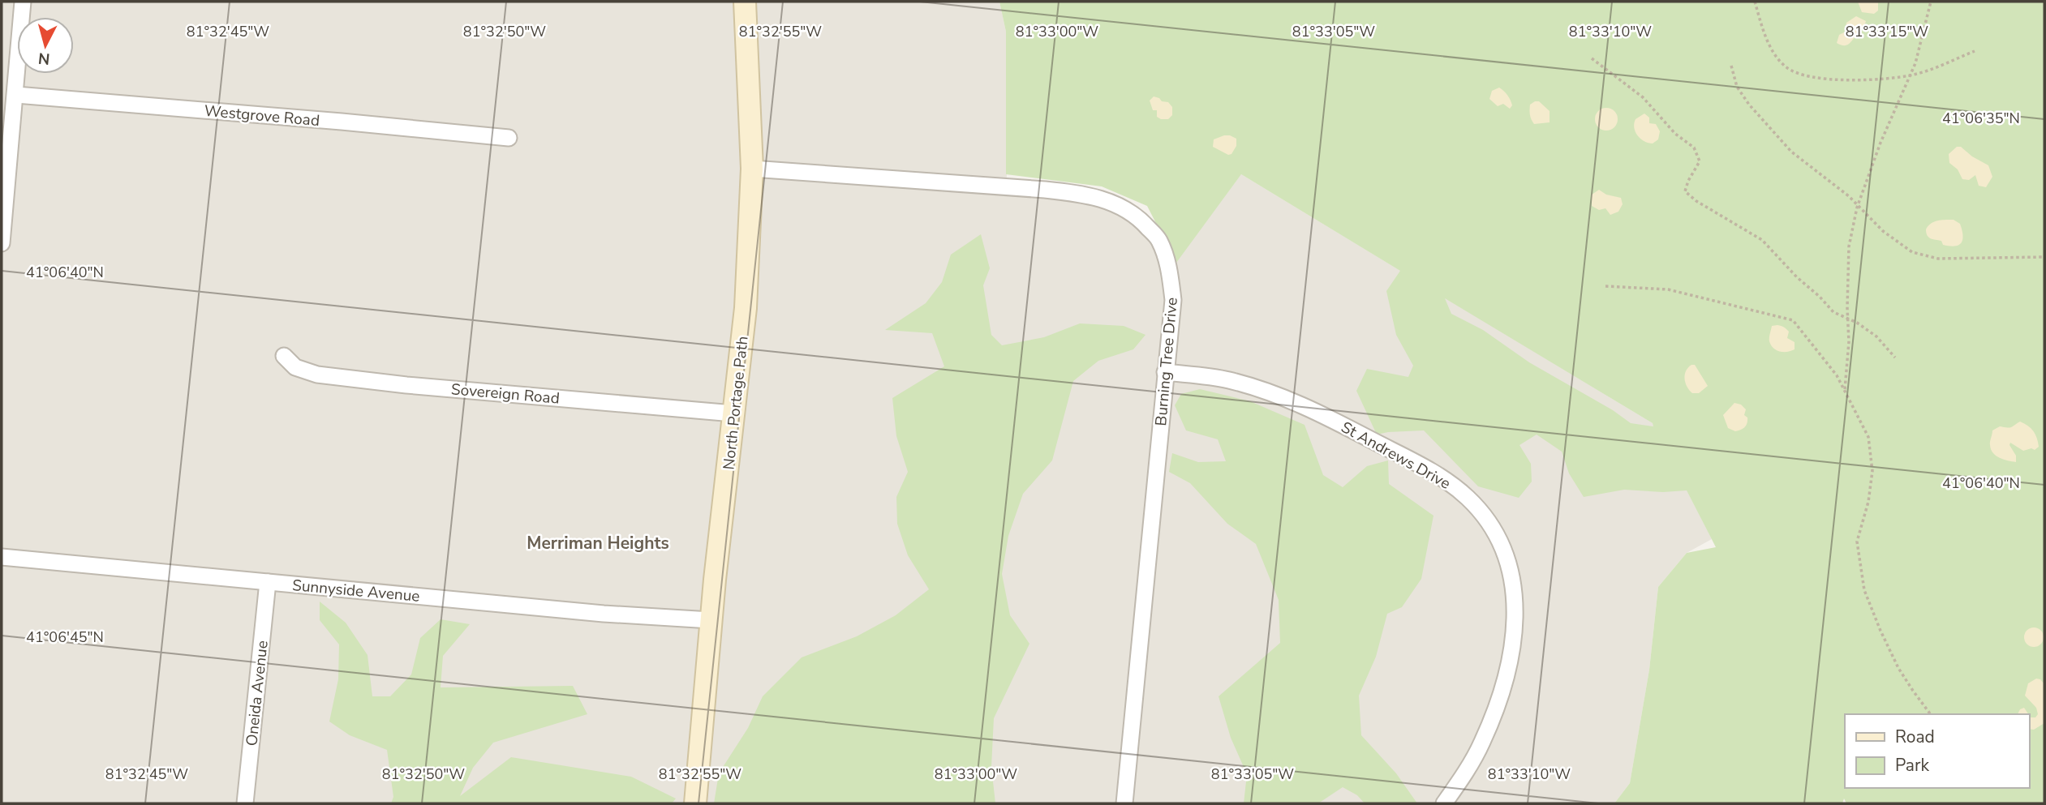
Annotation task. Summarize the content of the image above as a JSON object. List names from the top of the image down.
{
  "streets": {
    "main road": ["North Portage Path"],
    "street": [
      "Westgrove Road",
      "Burning Tree Drive",
      "Sovereign Road",
      "St Andrews Drive",
      "Sunnyside Avenue",
      "Oneida Avenue"
    ]
  },
  "crossings": [
    ["Burning Tree Drive", "North Portage Path"],
    ["Burning Tree Drive", "St Andrews Drive"],
    ["Sovereign Road", "North Portage Path"],
    ["North Portage Path", "Sunnyside Avenue"],
    ["Sunnyside Avenue", "Oneida Avenue"]
  ],
  "districts": ["Merriman Heights"],
  "legend": ["Road", "Park"],
  "north": "bottom",
  "coordinates": [
    "81°32'45\"W",
    "81°32'50\"W",
    "81°32'55\"W",
    "81°33'00\"W",
    "81°33'05\"W",
    "81°33'10\"W",
    "81°33'15\"W",
    "41°06'35\"N",
    "41°06'40\"N",
    "41°06'45\"N"
  ]
}
